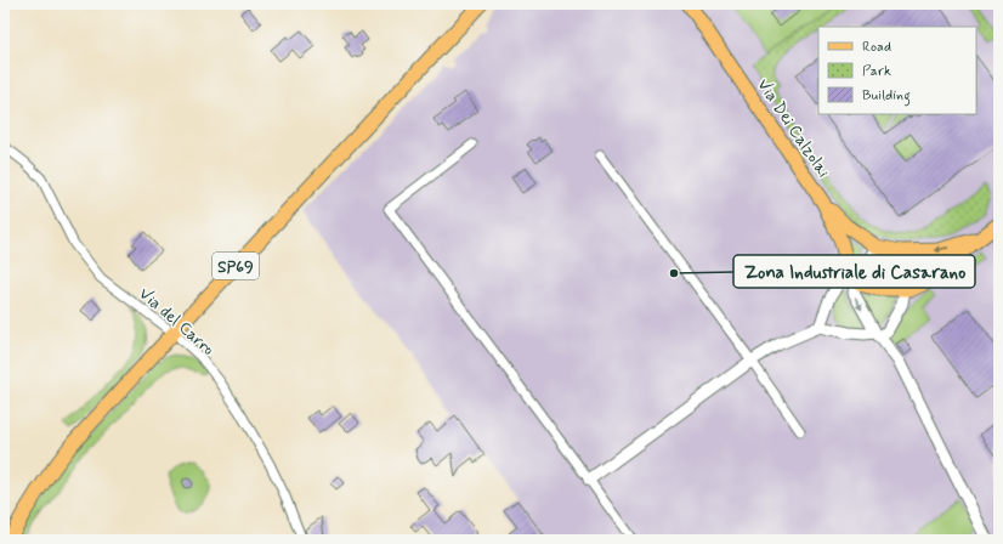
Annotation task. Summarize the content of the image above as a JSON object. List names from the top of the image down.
{
  "streets": {
    "main road": ["Via Dei Calzolai", "SP69"],
    "street": ["Via del Carro"]
  },
  "crossings": [
    ["SP69", "Via del Carro"]
  ],
  "places": ["Zona Industriale di Casarano"],
  "legend": ["Road", "Park", "Building"]
}
